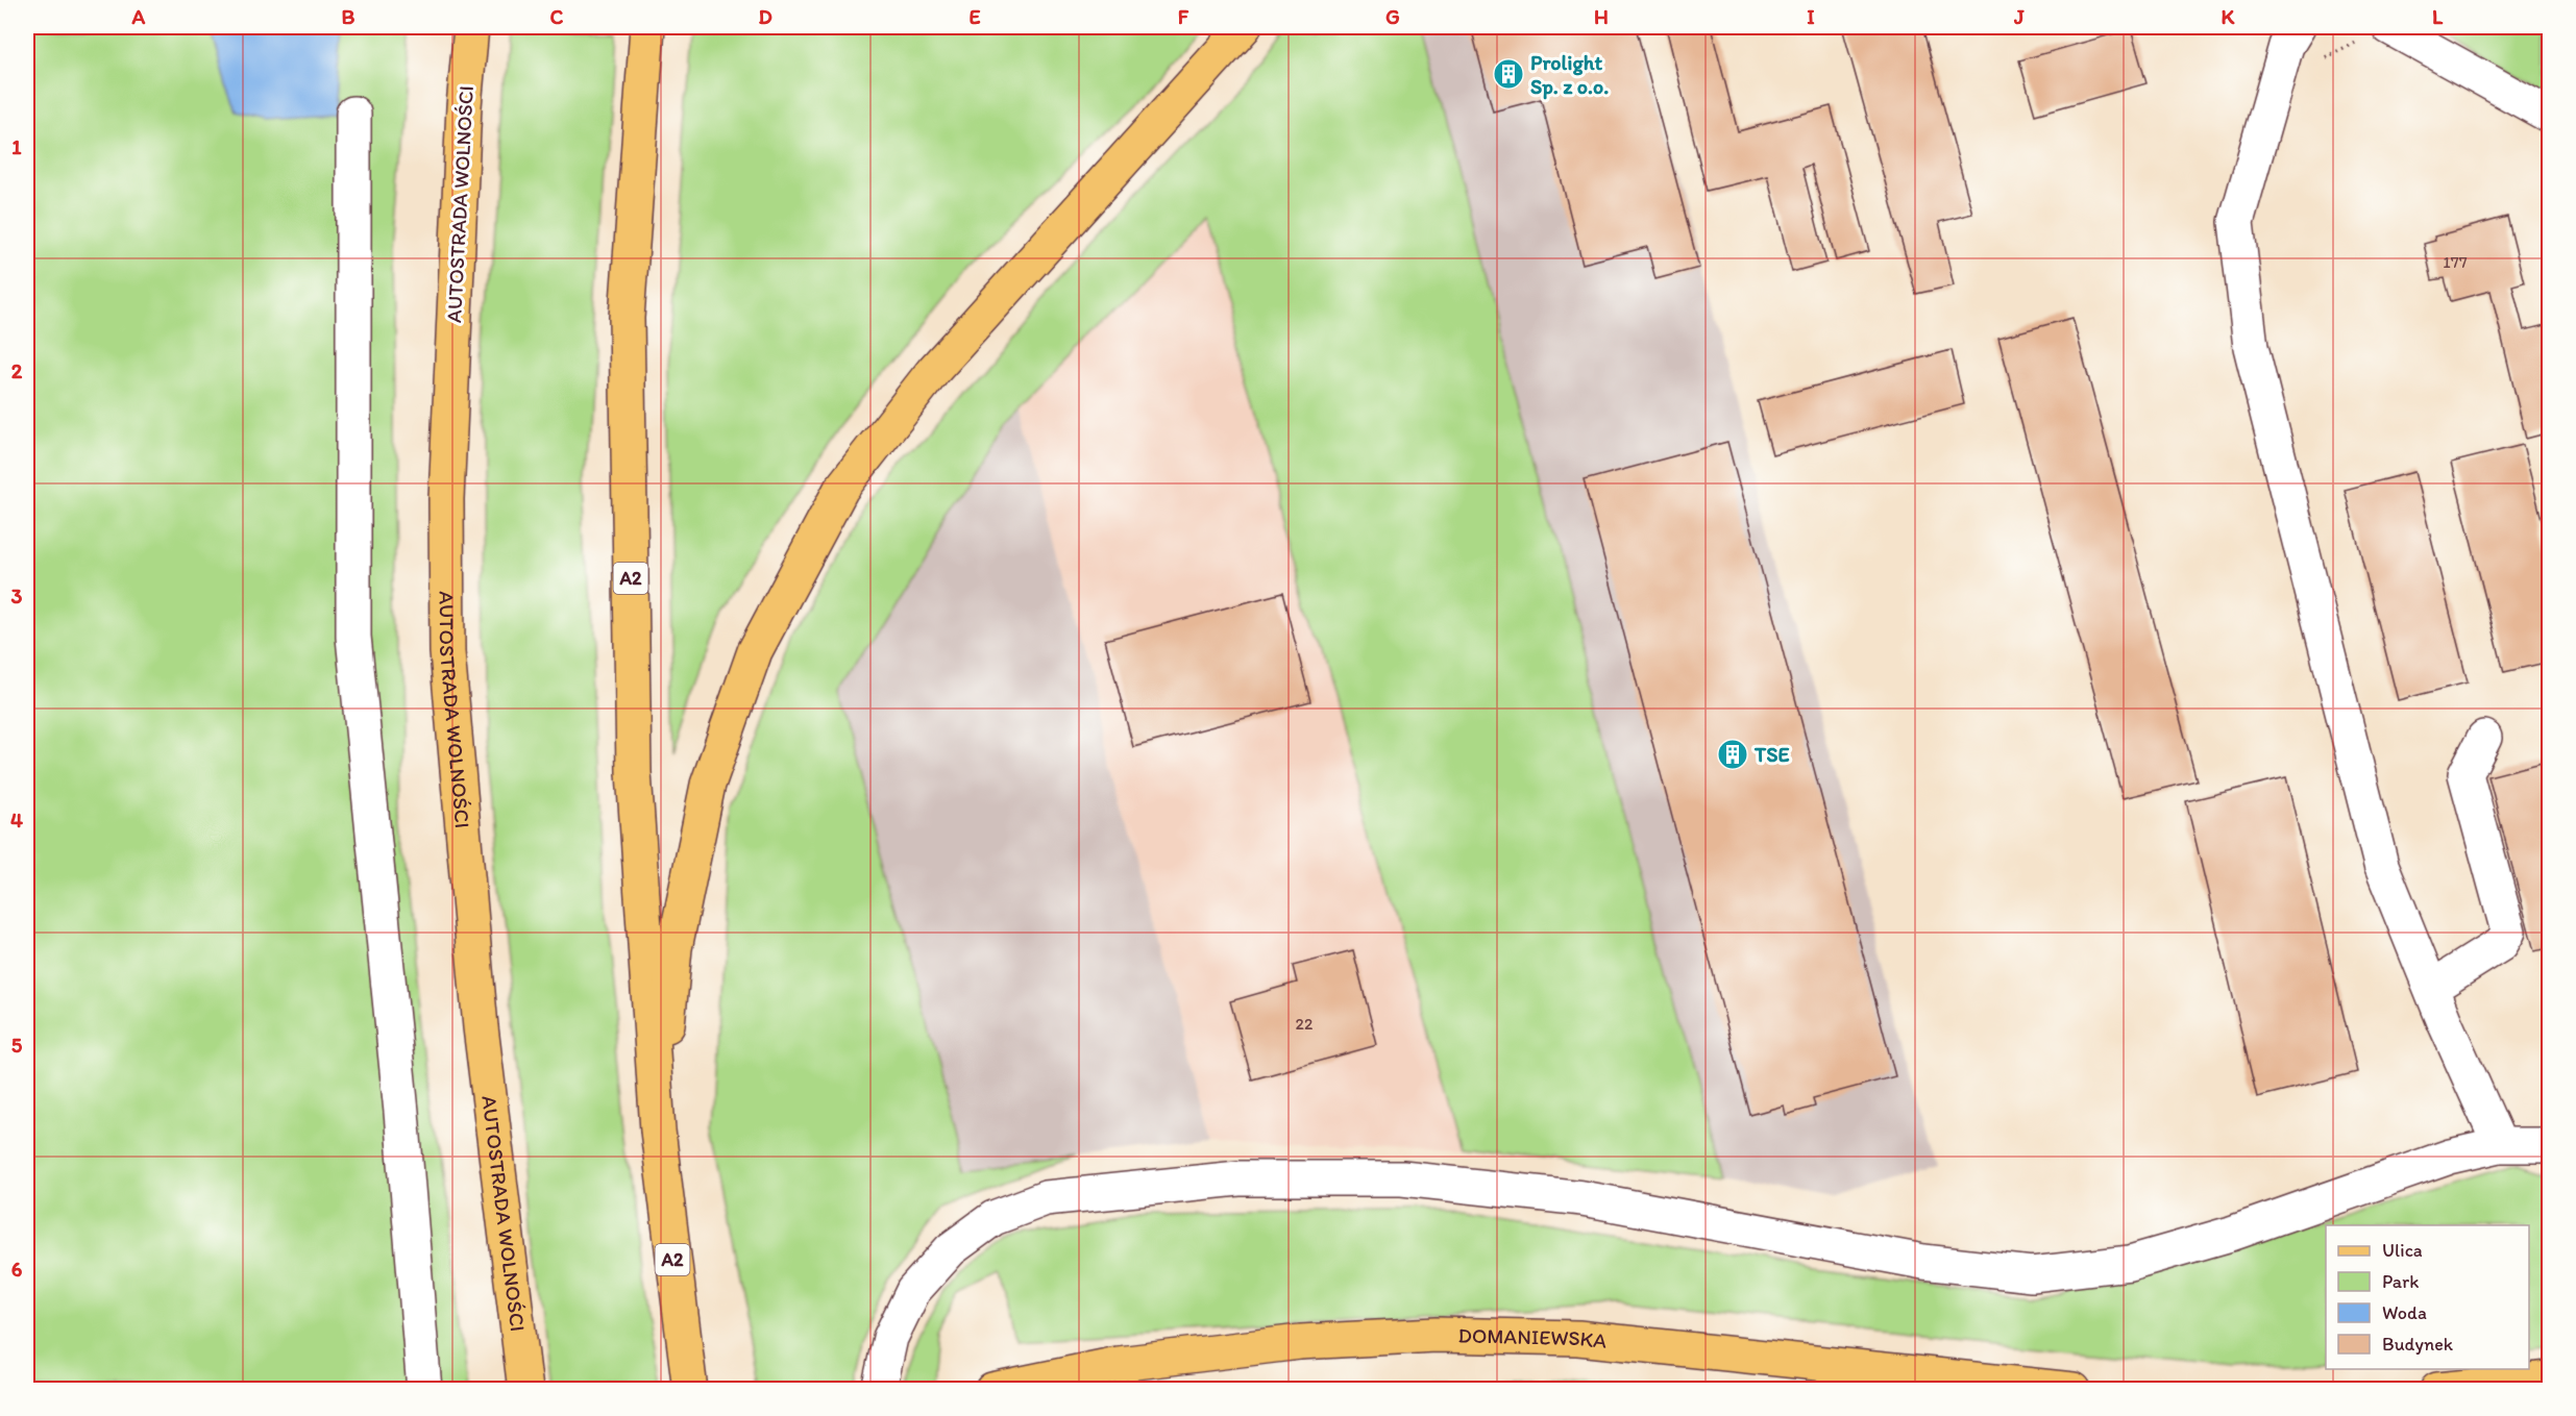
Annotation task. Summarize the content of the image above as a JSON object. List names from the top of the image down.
{
  "streets": {
    "main road": ["AUTOSTRADA WOLNOŚCI", "A2", "DOMANIEWSKA"]
  },
  "places": {
    "building": ["Prolight Sp. z o.o.", "TSE"]
  },
  "house_numbers": ["177", "22"],
  "legend": [
    "Ulica",
    "Park",
    "Woda",
    "Budynek"
  ],
  "grid": {
    "columns": [
      "A",
      "B",
      "C",
      "D",
      "E",
      "F",
      "G",
      "H",
      "I",
      "J",
      "K",
      "L"
    ],
    "rows": [
      "1",
      "2",
      "3",
      "4",
      "5",
      "6"
    ]
  }
}
